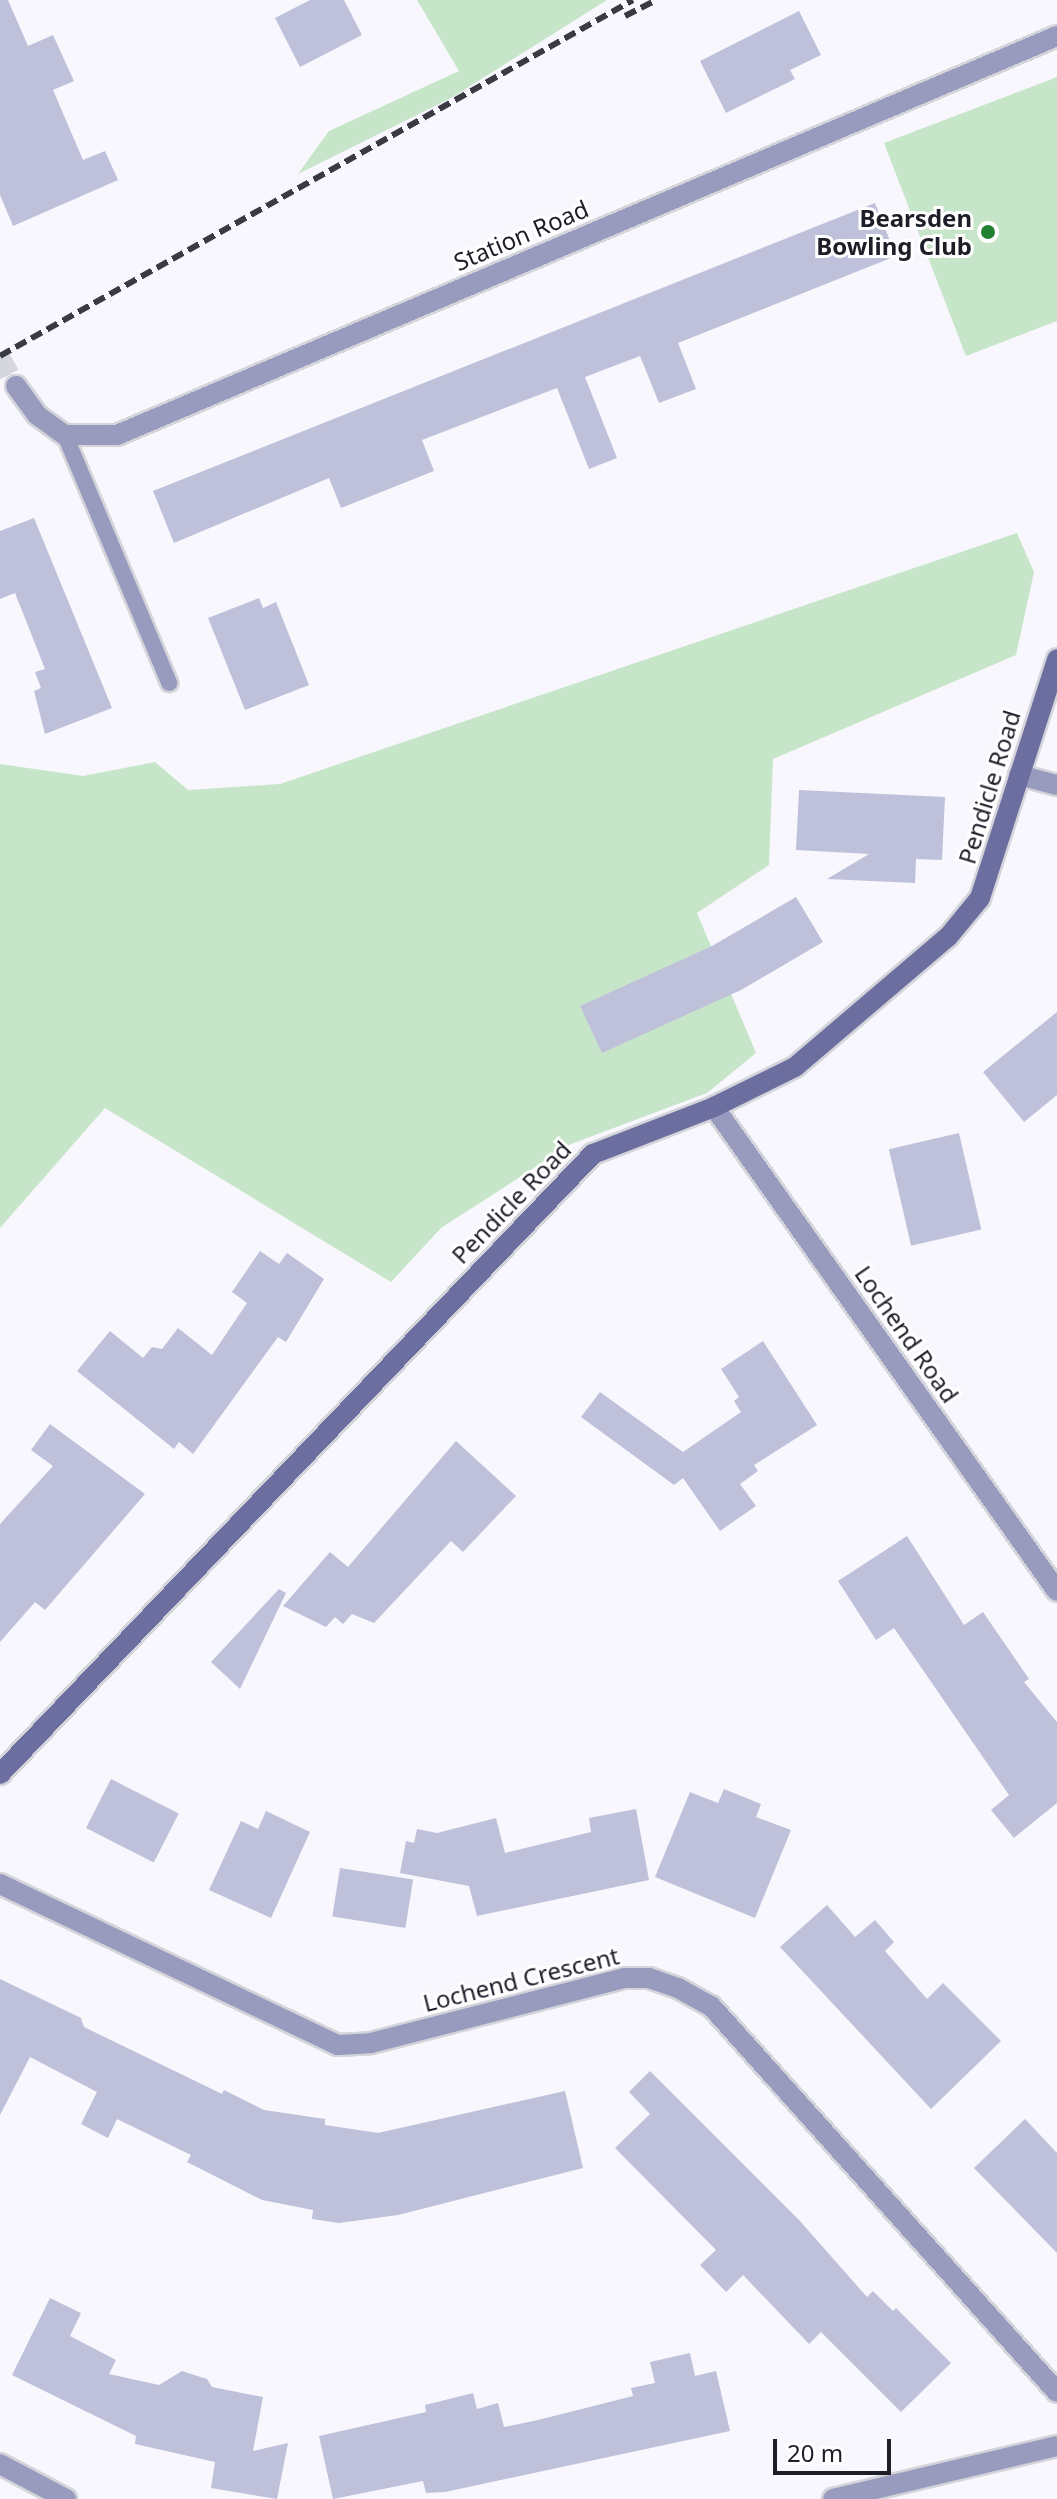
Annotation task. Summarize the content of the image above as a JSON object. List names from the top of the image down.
{
  "streets": {
    "street": [
      "Station Road",
      "Pendicle Road",
      "Lochend Road",
      "Lochend Crescent"
    ]
  },
  "crossings": [
    ["Pendicle Road", "Lochend Road"]
  ],
  "places": ["Bearsden Bowling Club"],
  "scale_bar": "20 m"
}
